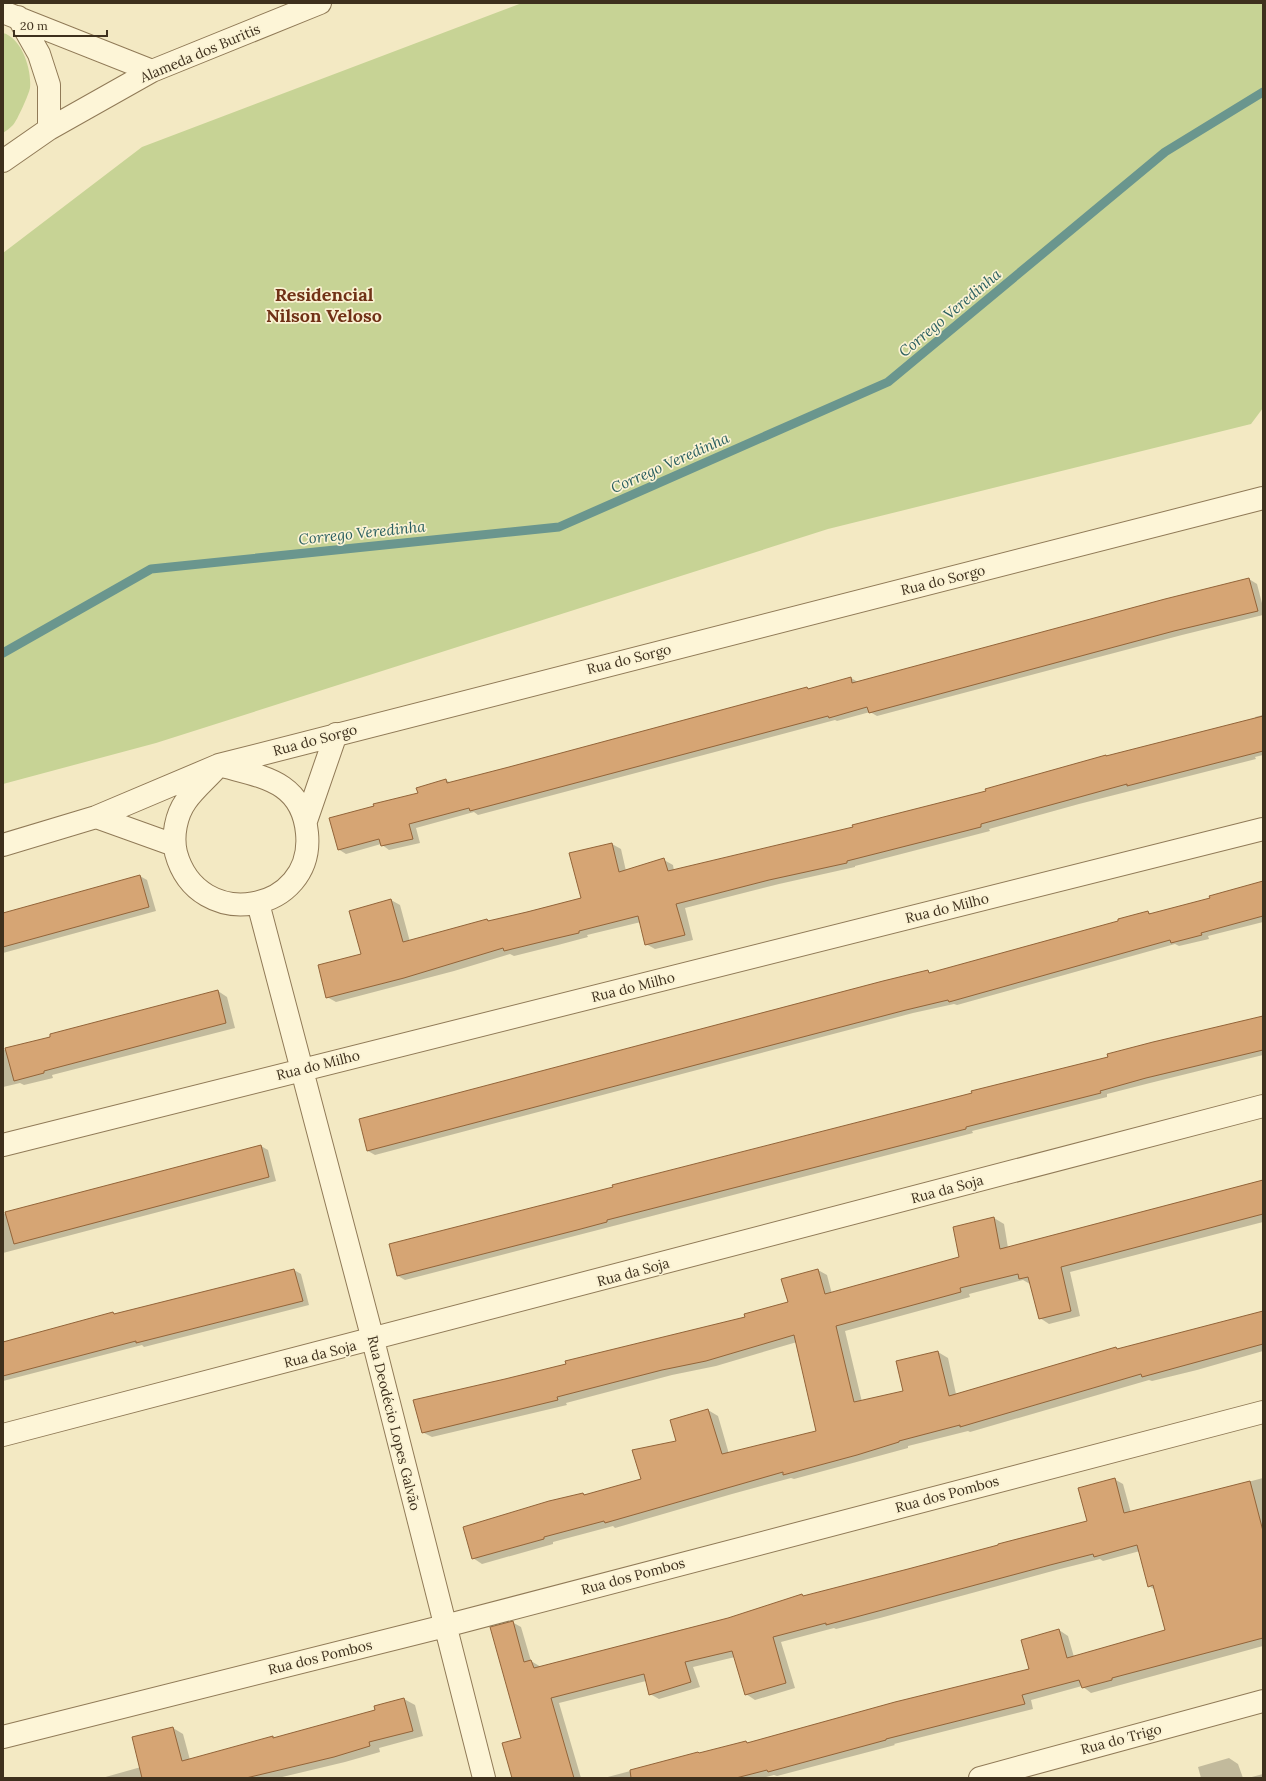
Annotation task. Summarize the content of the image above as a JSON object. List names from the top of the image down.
{
  "streets": {
    "street": [
      "Alameda dos Buritis",
      "Rua do Sorgo",
      "Rua do Milho",
      "Rua da Soja",
      "Rua Deodécio Lopes Galvão",
      "Rua dos Pombos",
      "Rua do Trigo"
    ]
  },
  "crossings": [
    ["Rua do Sorgo", "Rua Deodécio Lopes Galvão"],
    ["Rua do Milho", "Rua Deodécio Lopes Galvão"],
    ["Rua da Soja", "Rua Deodécio Lopes Galvão"],
    ["Rua Deodécio Lopes Galvão", "Rua dos Pombos"]
  ],
  "districts": ["Residencial Nilson Veloso"],
  "water": ["Corrego Veredinha"],
  "scale_bar": "20 m"
}
